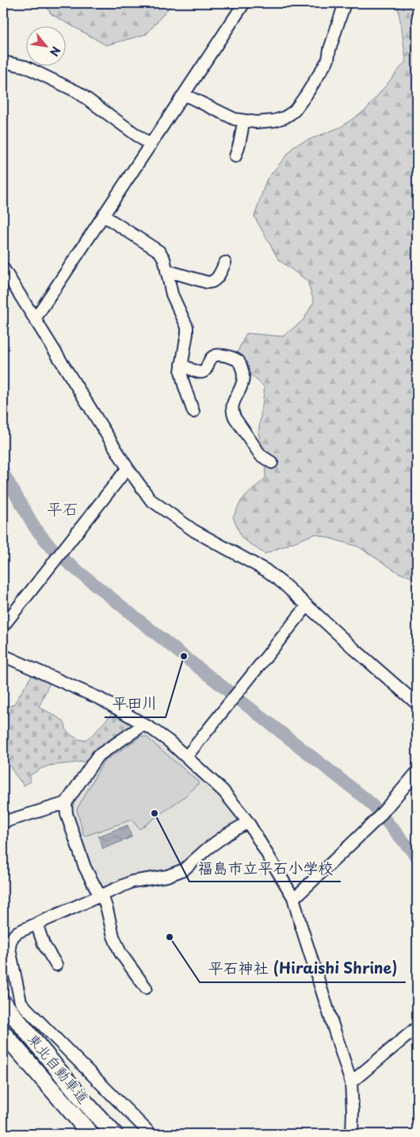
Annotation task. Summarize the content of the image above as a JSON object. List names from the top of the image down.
{
  "streets": {
    "highway": ["東北自動車道"]
  },
  "districts": ["平石"],
  "places": ["平田川", "福島市立平石小学校", "平石神社 (Hiraishi Shrine)"],
  "north": "bottom right"
}
